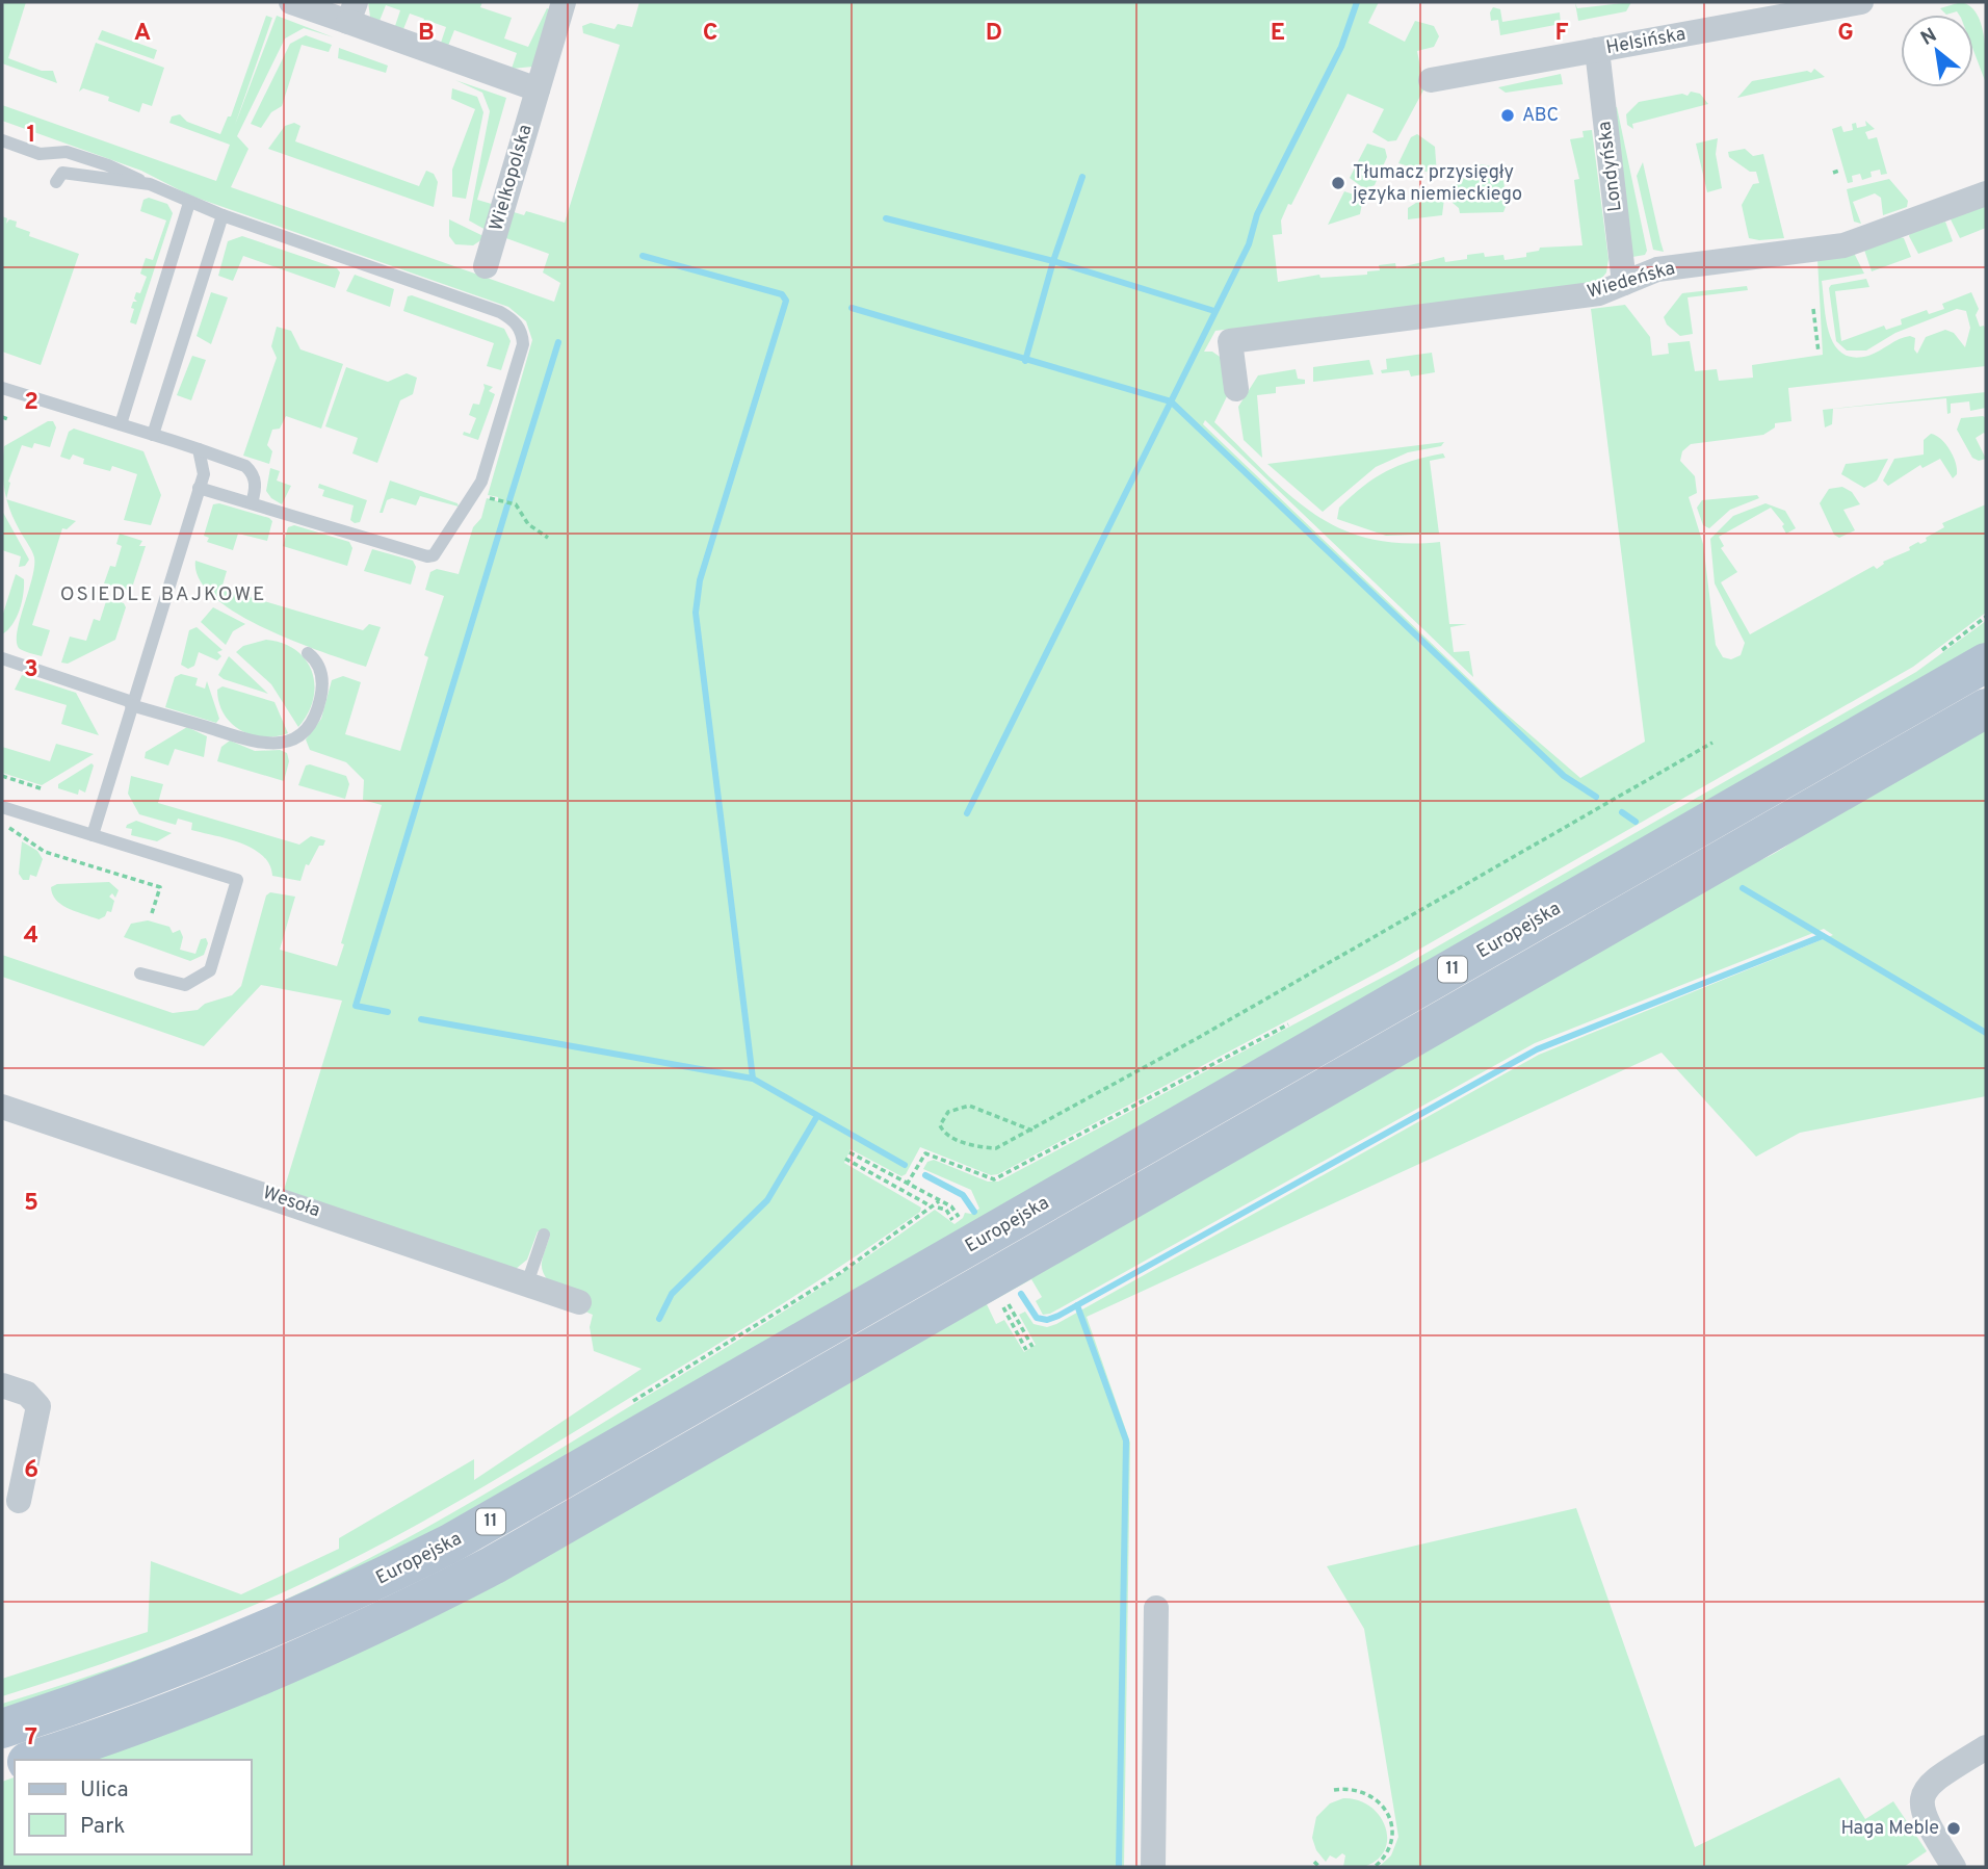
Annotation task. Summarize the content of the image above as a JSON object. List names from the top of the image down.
{
  "streets": {
    "main road": ["Europejska", "11"],
    "street": [
      "Helsińska",
      "Londyńska",
      "Wielkopolska",
      "Wiedeńska",
      "Wesoła"
    ]
  },
  "crossings": [
    ["Helsińska", "Londyńska"],
    ["Londyńska", "Wiedeńska"]
  ],
  "districts": ["OSIEDLE BAJKOWE"],
  "places": ["ABC", "Tłumacz przysięgły języka niemieckiego", "Haga Meble"],
  "legend": ["Ulica", "Park"],
  "north": "top left",
  "grid": {
    "columns": [
      "A",
      "B",
      "C",
      "D",
      "E",
      "F",
      "G"
    ],
    "rows": [
      "1",
      "2",
      "3",
      "4",
      "5",
      "6",
      "7"
    ]
  }
}
